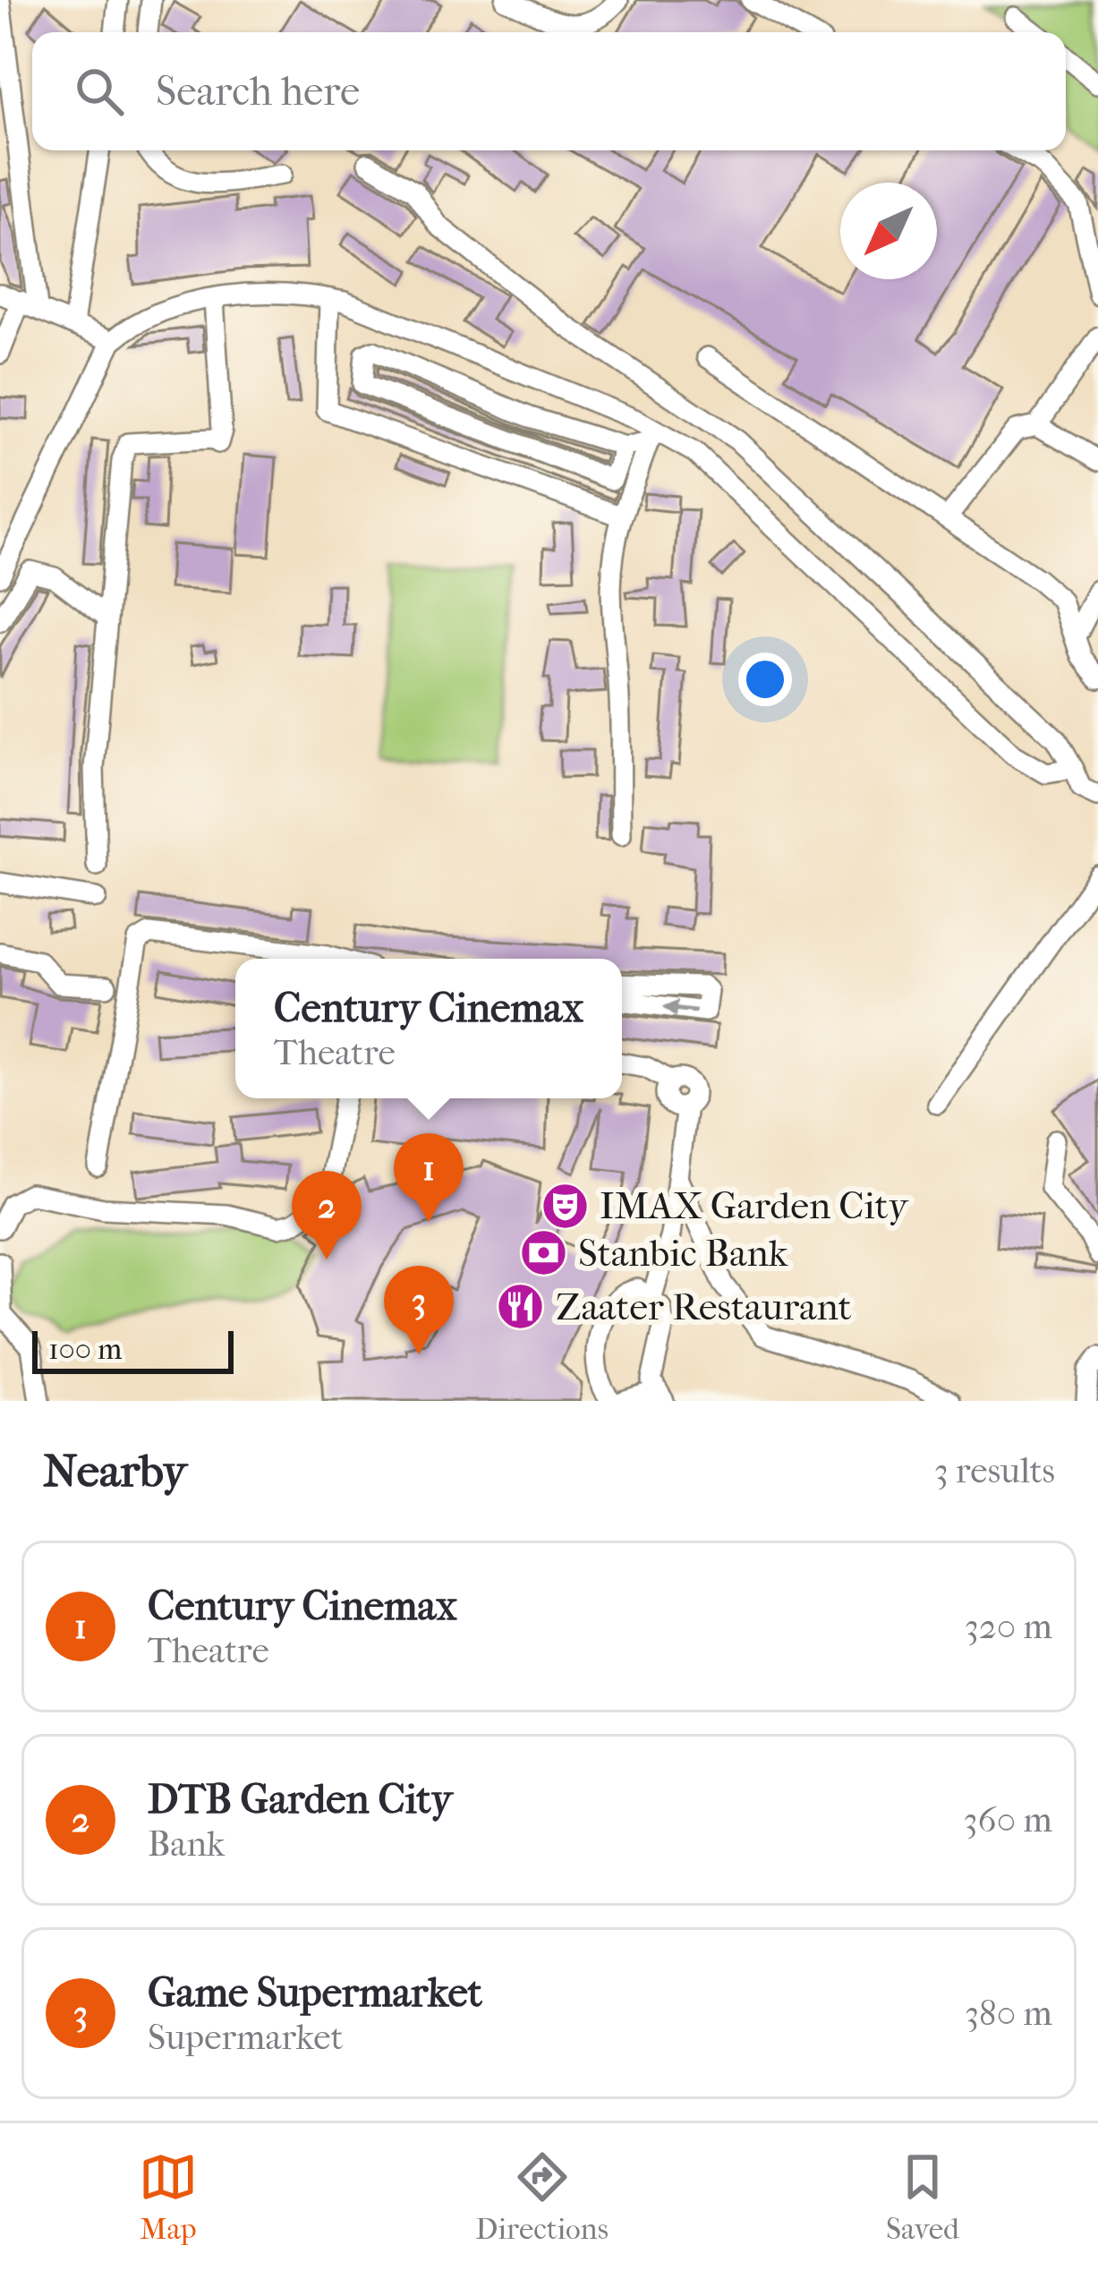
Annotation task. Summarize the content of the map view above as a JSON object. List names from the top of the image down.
{
  "places": {
    "theatre": ["IMAX Garden City"],
    "bank": ["Stanbic Bank"],
    "restaurant": ["Zaater Restaurant"]
  },
  "scale_bar": "100 m",
  "north": "bottom left",
  "page": {
    "search": "Search here",
    "popup": ["Century Cinemax", "Theatre"],
    "pins": ["1", "2", "3"],
    "scale": "100 m",
    "heading": ["Nearby", "3 results"],
    "list": [
      {
        "mark": "1",
        "name": "Century Cinemax",
        "note": "Theatre",
        "value": "320 m"
      },
      {
        "mark": "2",
        "name": "DTB Garden City",
        "note": "Bank",
        "value": "360 m"
      },
      {
        "mark": "3",
        "name": "Game Supermarket",
        "note": "Supermarket",
        "value": "380 m"
      }
    ],
    "nav": ["Map", "Directions", "Saved"]
  }
}
